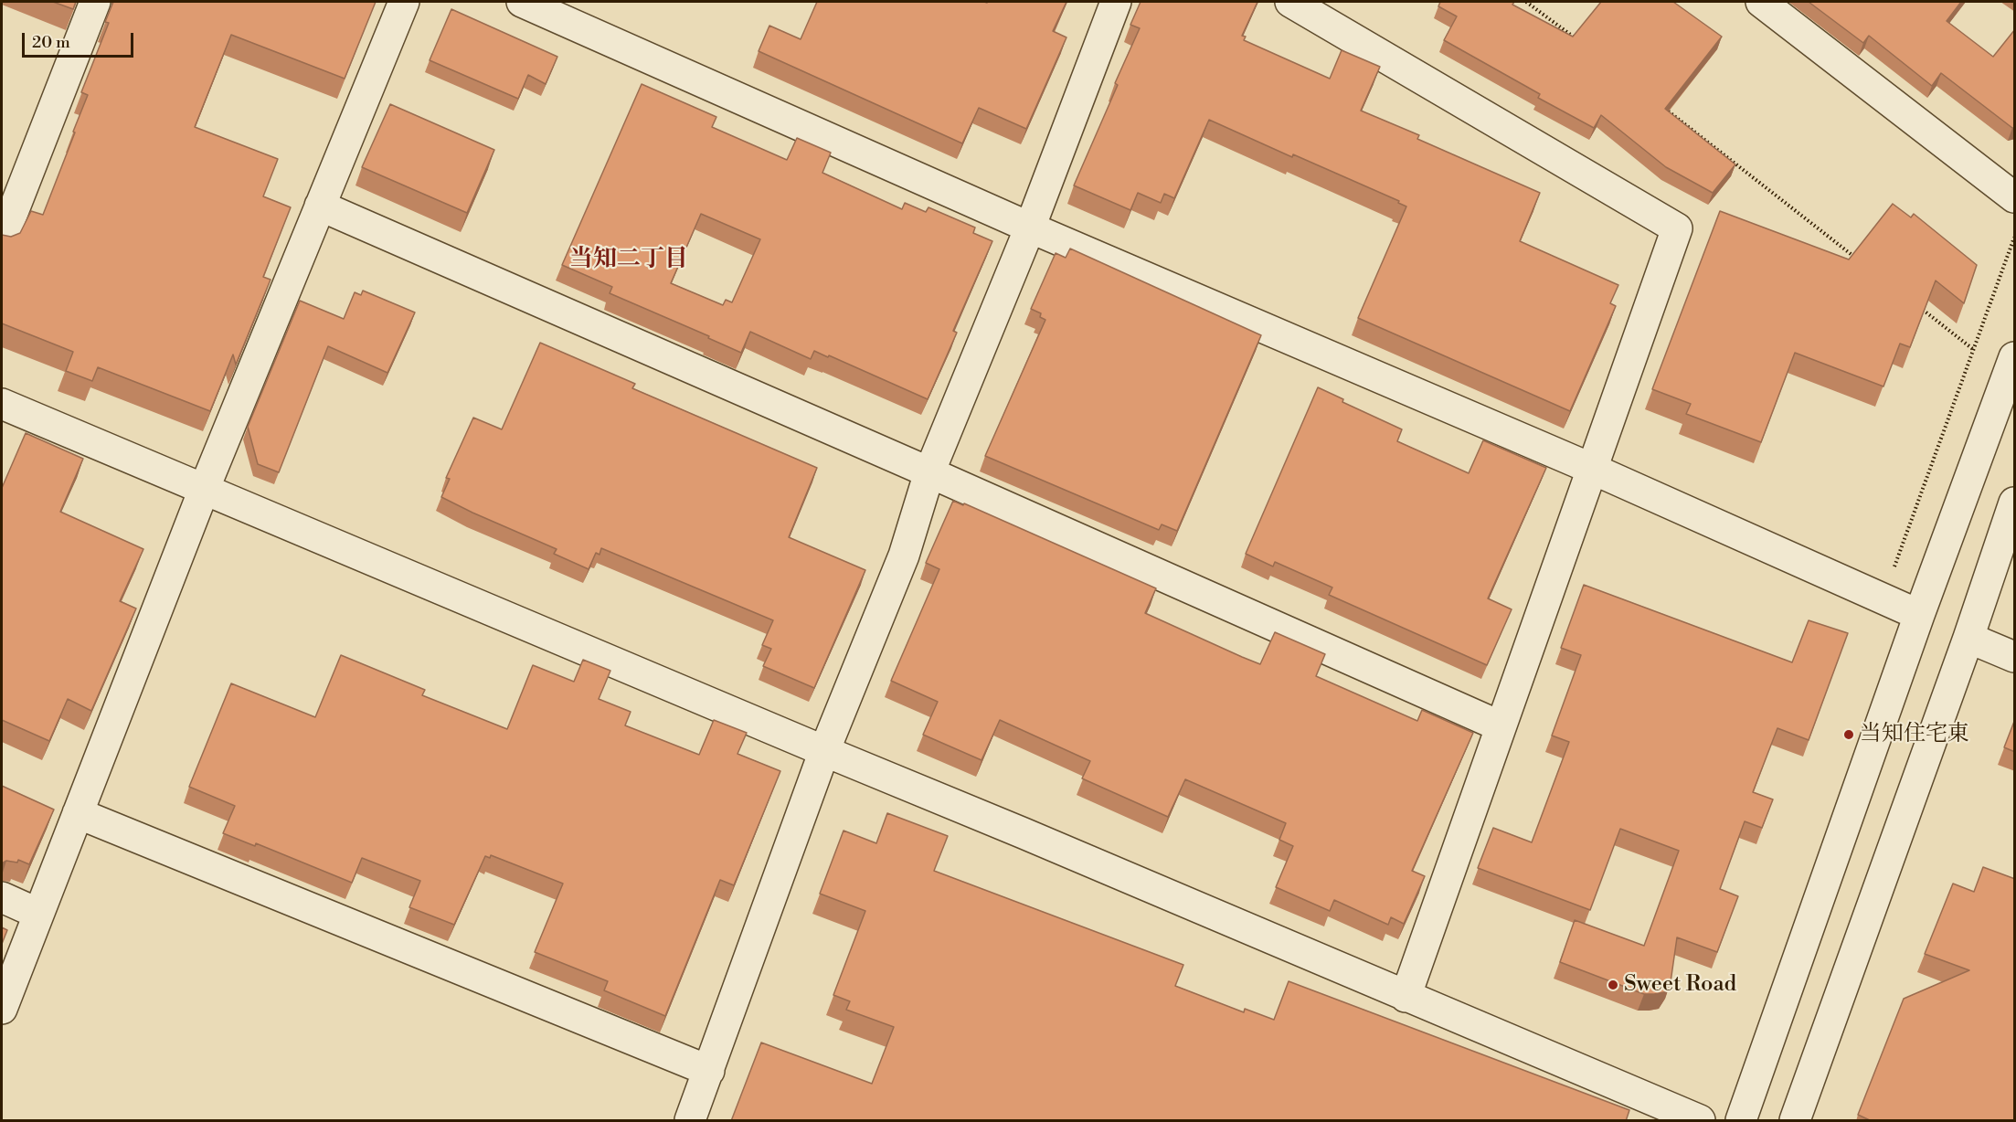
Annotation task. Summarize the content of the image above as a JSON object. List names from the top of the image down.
{
  "districts": ["当知二丁目"],
  "places": ["当知住宅東", "Sweet Road"],
  "scale_bar": "20 m"
}
